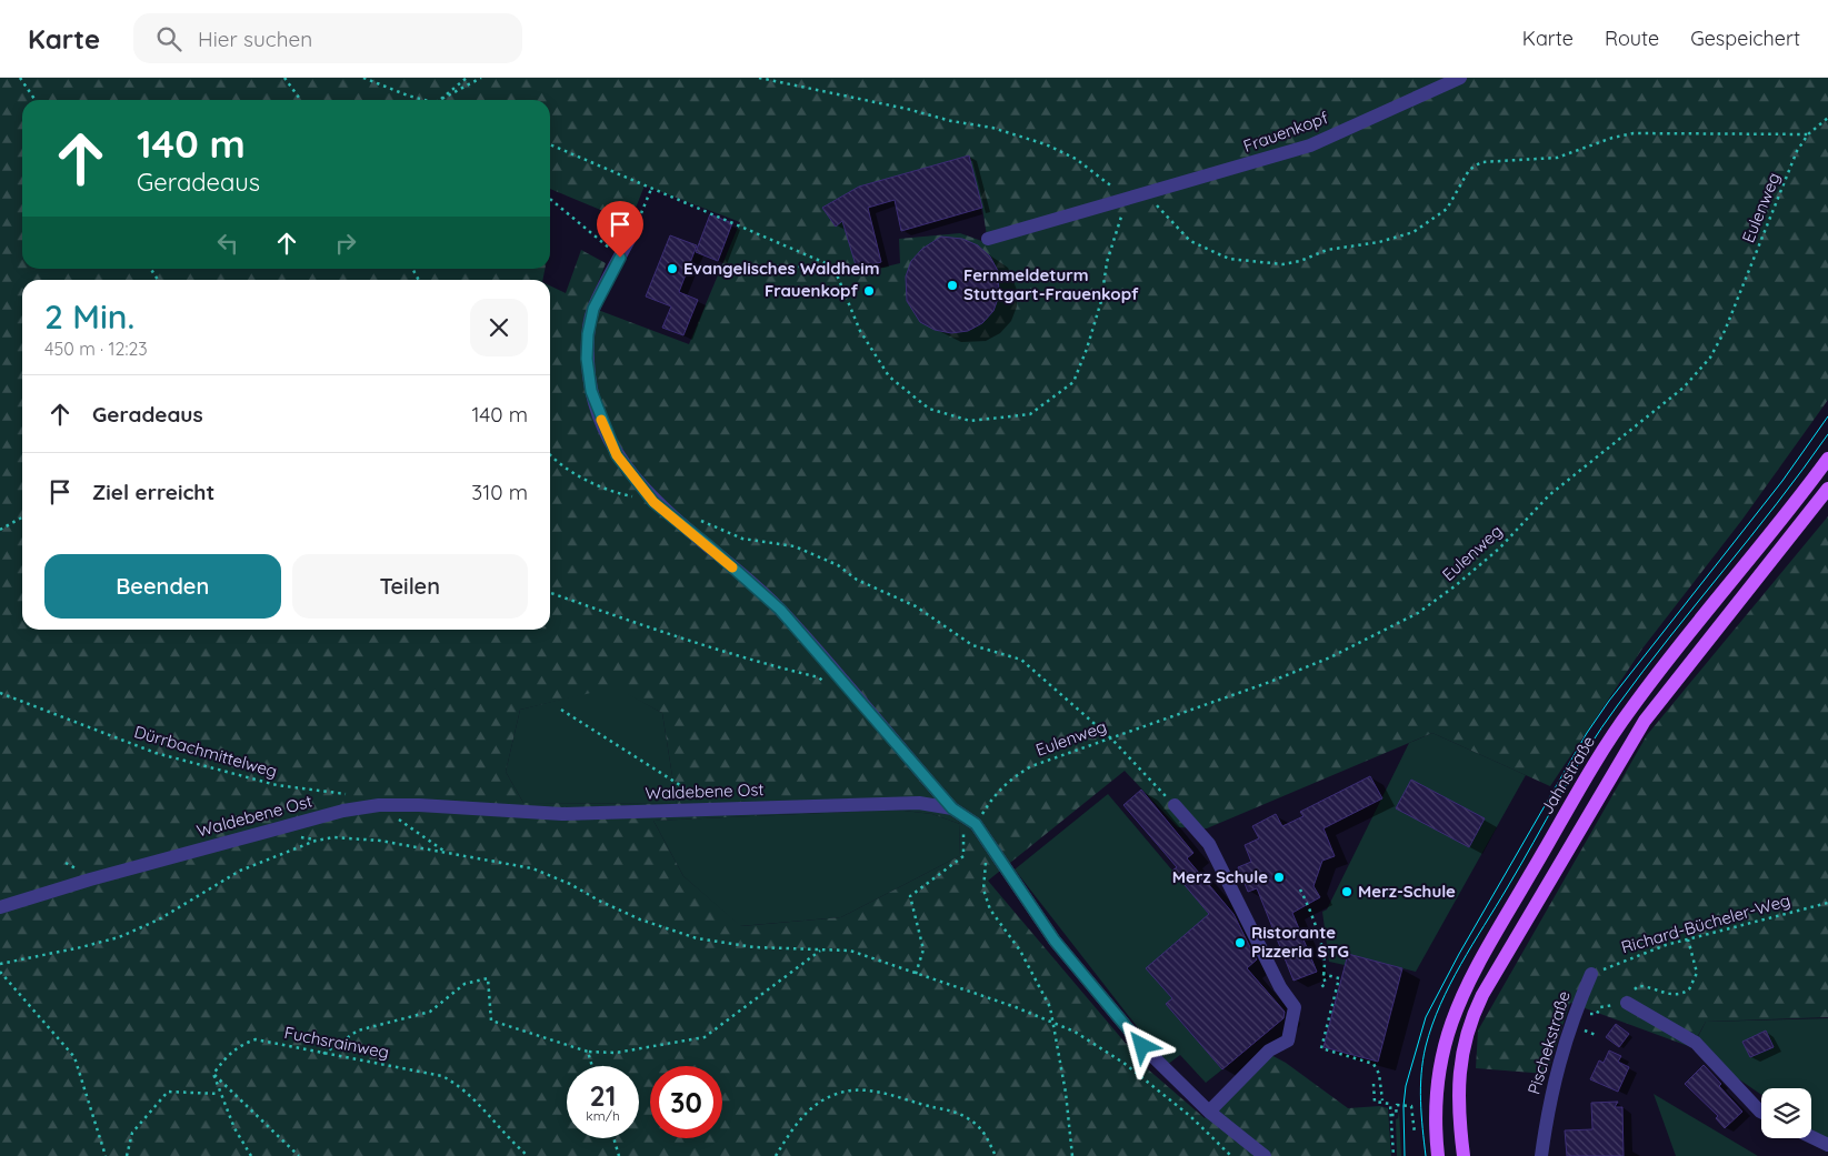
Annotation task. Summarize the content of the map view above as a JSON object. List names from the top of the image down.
{
  "streets": {
    "main road": ["Jahnstraße"],
    "street": ["Frauenkopf", "Waldebene Ost", "Pischekstraße"],
    "path": [
      "Eulenweg",
      "Dürrbachmittelweg",
      "Richard-Bücheler-Weg",
      "Fuchsrainweg"
    ]
  },
  "crossings": [
    ["Eulenweg", "Waldebene Ost"],
    ["Richard-Bücheler-Weg", "Pischekstraße"]
  ],
  "places": [
    "Evangelisches Waldheim",
    "Fernmeldeturm Stuttgart-Frauenkopf",
    "Frauenkopf",
    "Merz Schule",
    "Merz-Schule",
    "Ristorante Pizzeria STG"
  ],
  "page": {
    "header": "Karte",
    "search": "Hier suchen",
    "nav": ["Karte", "Route", "Gespeichert"],
    "turn": ["140 m", "Geradeaus"],
    "heading": ["2 Min.", "450 m · 12:23"],
    "list": [
      {
        "name": "Geradeaus",
        "value": "140 m"
      },
      {
        "name": "Ziel erreicht",
        "value": "310 m"
      }
    ],
    "buttons": ["Beenden", "Teilen"],
    "speed": "21 km/h",
    "limit": "30"
  }
}
